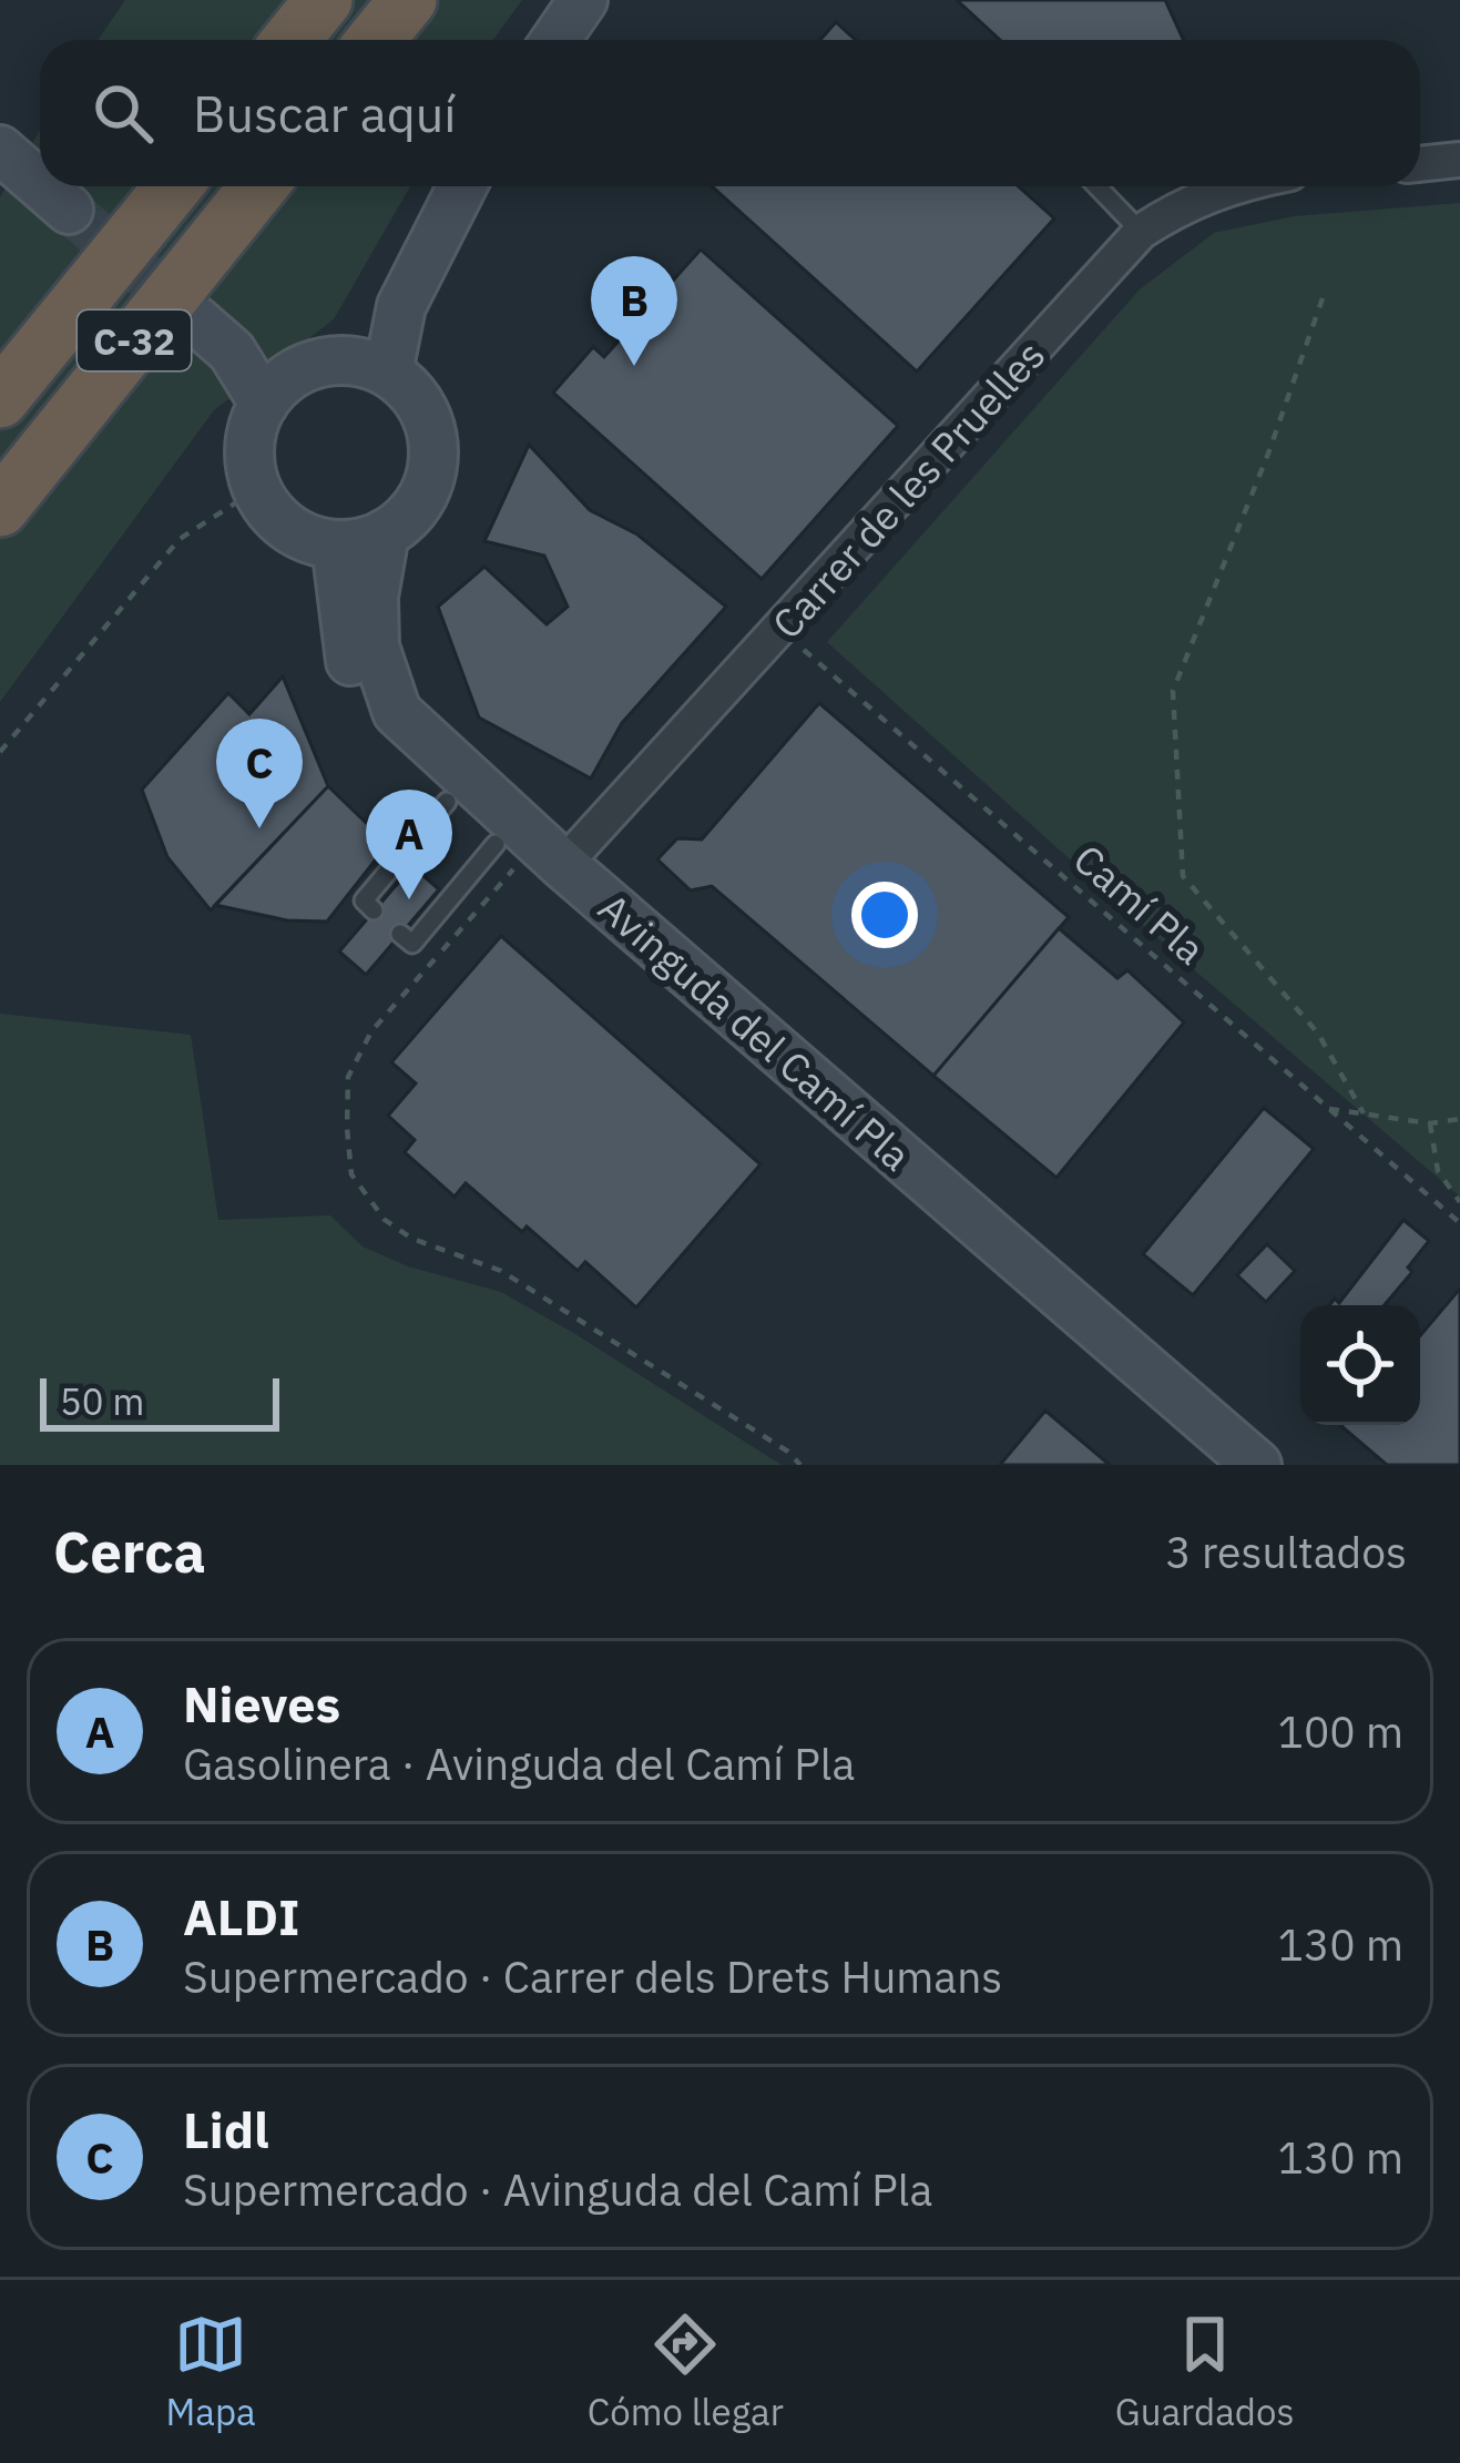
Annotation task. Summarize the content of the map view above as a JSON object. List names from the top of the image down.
{
  "streets": {
    "highway": ["C-32"],
    "street": ["Carrer de les Pruelles", "Avinguda del Camí Pla"],
    "path": ["Camí Pla"]
  },
  "crossings": [
    ["Carrer de les Pruelles", "Camí Pla"],
    ["Carrer de les Pruelles", "Avinguda del Camí Pla"]
  ],
  "scale_bar": "50 m",
  "page": {
    "search": "Buscar aquí",
    "pins": ["B", "C", "A"],
    "scale": "50 m",
    "heading": ["Cerca", "3 resultados"],
    "list": [
      {
        "mark": "A",
        "name": "Nieves",
        "note": "Gasolinera · Avinguda del Camí Pla",
        "value": "100 m"
      },
      {
        "mark": "B",
        "name": "ALDI",
        "note": "Supermercado · Carrer dels Drets Humans",
        "value": "130 m"
      },
      {
        "mark": "C",
        "name": "Lidl",
        "note": "Supermercado · Avinguda del Camí Pla",
        "value": "130 m"
      }
    ],
    "nav": ["Mapa", "Cómo llegar", "Guardados"]
  }
}
